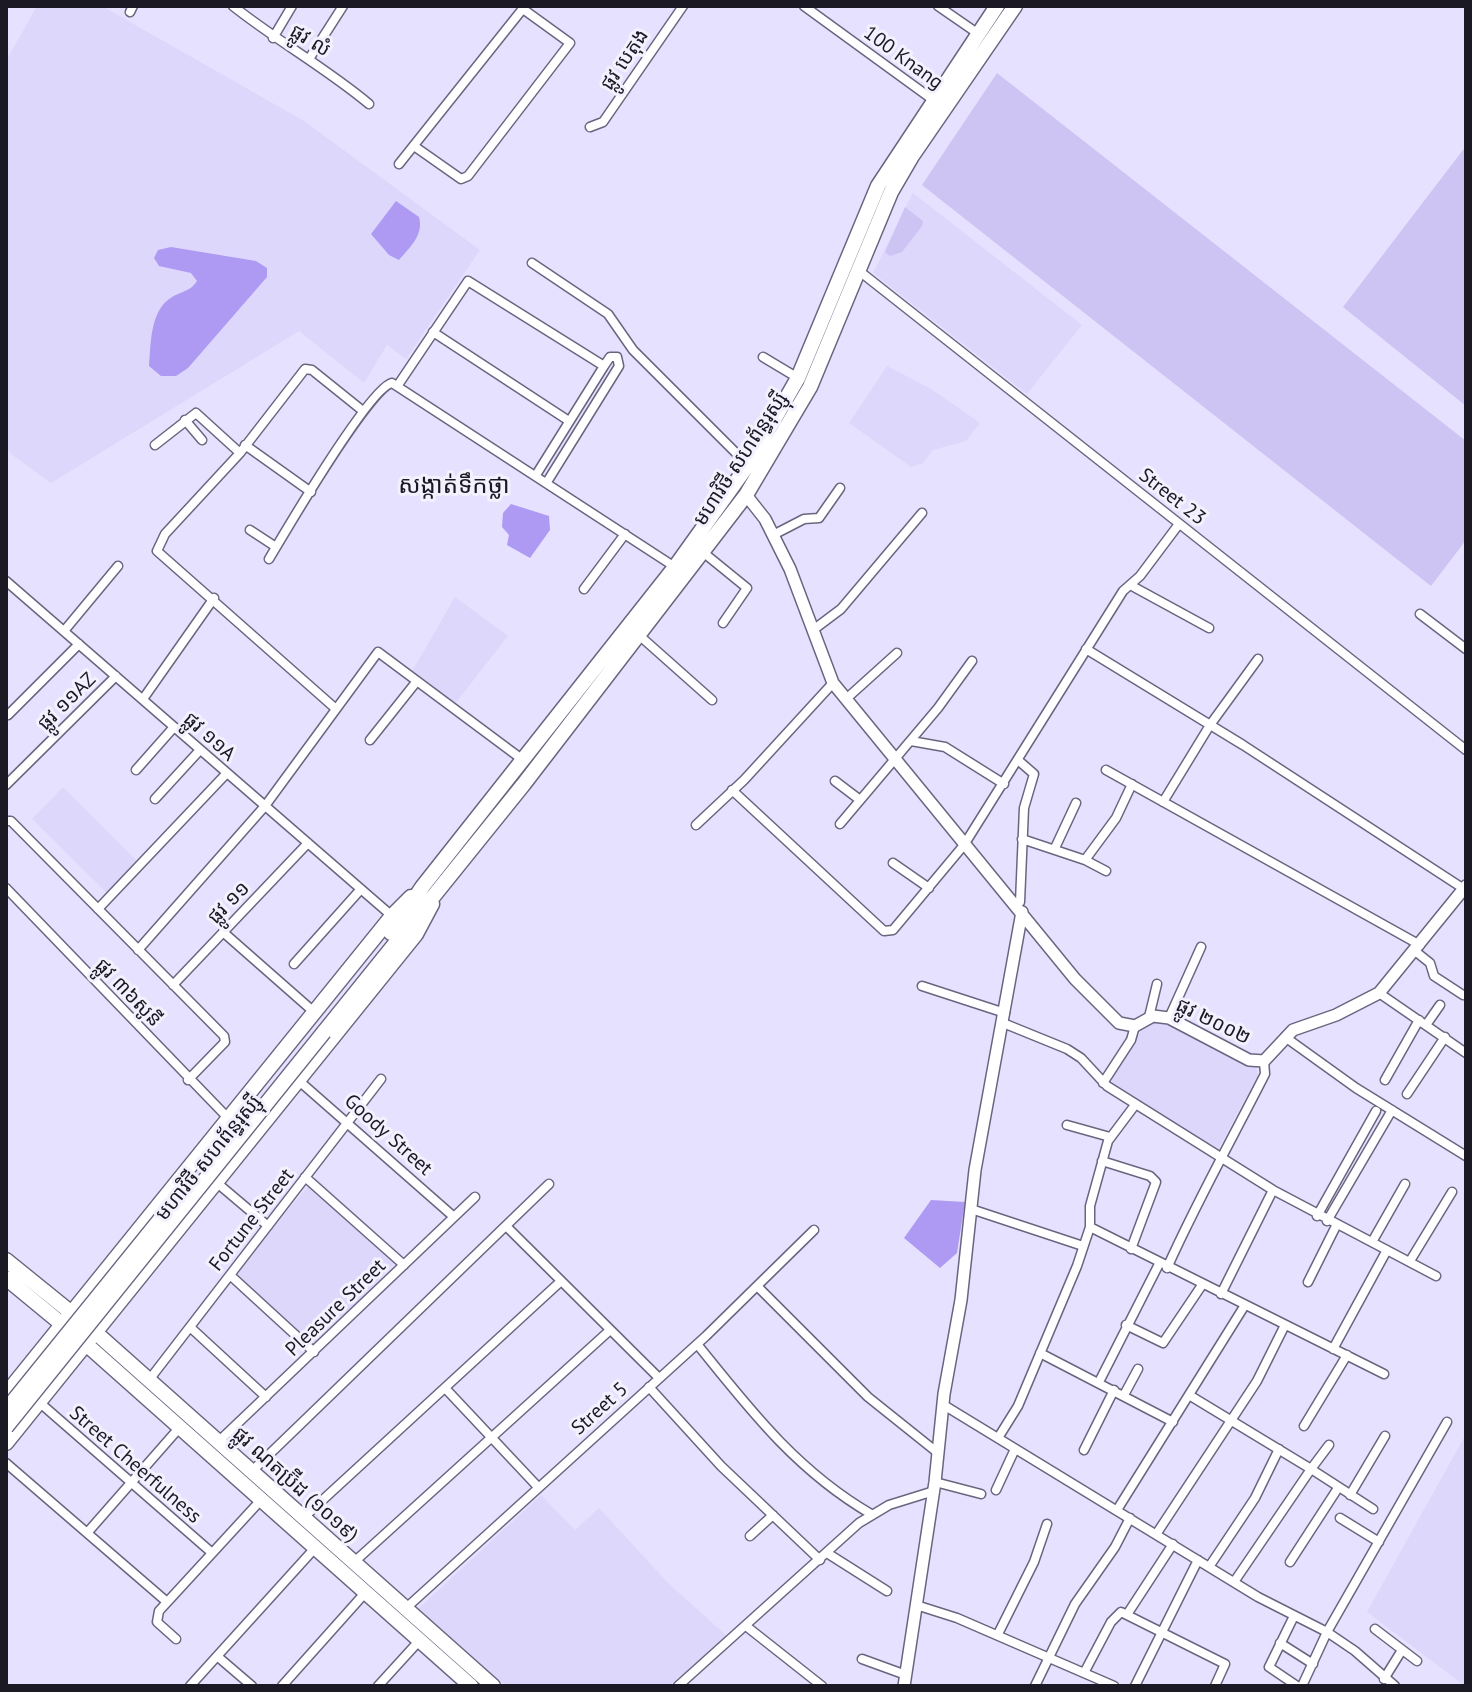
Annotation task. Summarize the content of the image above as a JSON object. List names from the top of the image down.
{
  "streets": {
    "main road": ["មហាវិថី សហព័ន្ធរុស្ស៊ី", "ផ្លូវ ណតប្រ៊ីដ (១០១៩)"],
    "street": [
      "ផ្លូវ លំ",
      "100 Knang",
      "ផ្លូវ បេតុង",
      "Street 23",
      "ផ្លូវ ១១AZ",
      "ផ្លូវ ១១A",
      "ផ្លូវ ១១",
      "ផ្លូវ ៣៦សូនី",
      "ផ្លូវ ២០០២",
      "Goody Street",
      "Fortune Street",
      "Pleasure Street",
      "Street 5",
      "Street Cheerfulness"
    ]
  },
  "crossings": [
    ["100 Knang", "មហាវិថី សហព័ន្ធរុស្ស៊ី"],
    ["មហាវិថី សហព័ន្ធរុស្ស៊ី", "Street 23"],
    ["មហាវិថី សហព័ន្ធរុស្ស៊ី", "ផ្លូវ ១១A"],
    ["មហាវិថី សហព័ន្ធរុស្ស៊ី", "ផ្លូវ ៣៦សូនី"],
    ["មហាវិថី សហព័ន្ធរុស្ស៊ី", "Goody Street"],
    ["មហាវិថី សហព័ន្ធរុស្ស៊ី", "Street Cheerfulness"],
    ["មហាវិថី សហព័ន្ធរុស្ស៊ី", "ផ្លូវ ណតប្រ៊ីដ (១០១៩)"],
    ["ផ្លូវ ១១AZ", "ផ្លូវ ១១A"],
    ["ផ្លូវ ១១A", "ផ្លូវ ១១"],
    ["ផ្លូវ ១១", "ផ្លូវ ៣៦សូនី"],
    ["Goody Street", "Fortune Street"],
    ["Goody Street", "Pleasure Street"],
    ["Fortune Street", "ផ្លូវ ណតប្រ៊ីដ (១០១៩)"],
    ["Pleasure Street", "ផ្លូវ ណតប្រ៊ីដ (១០១៩)"],
    ["Street 5", "ផ្លូវ ណតប្រ៊ីដ (១០១៩)"]
  ],
  "districts": ["សង្កាត់ទឹកថ្លា"]
}
